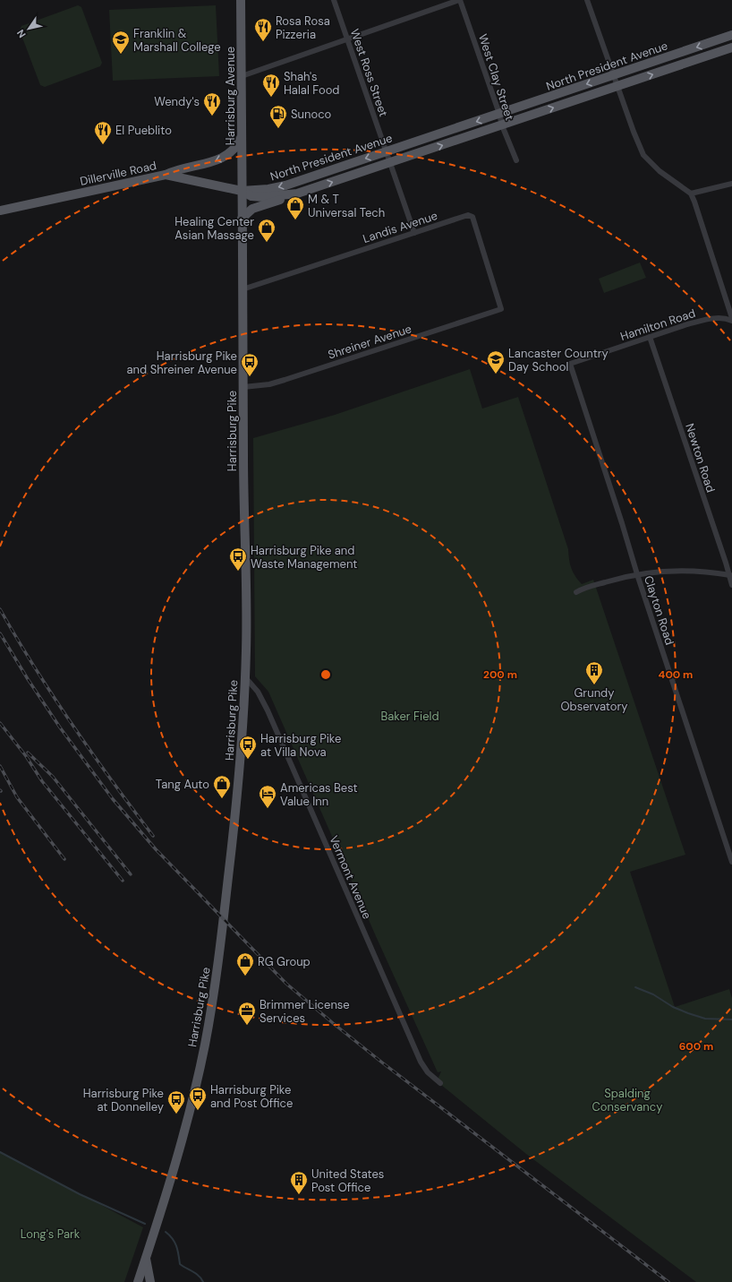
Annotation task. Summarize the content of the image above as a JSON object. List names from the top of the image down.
{
  "streets": {
    "main road": [
      "North President Avenue",
      "Harrisburg Avenue",
      "Dillerville Road",
      "Harrisburg Pike"
    ],
    "street": [
      "West Ross Street",
      "West Clay Street",
      "Landis Avenue",
      "Hamilton Road",
      "Shreiner Avenue",
      "Newton Road",
      "Clayton Road",
      "Vermont Avenue"
    ]
  },
  "crossings": [
    ["North President Avenue", "West Ross Street"],
    ["North President Avenue", "West Clay Street"],
    ["North President Avenue", "Harrisburg Avenue"],
    ["North President Avenue", "Dillerville Road"],
    ["North President Avenue", "Harrisburg Pike"],
    ["West Ross Street", "Landis Avenue"],
    ["Harrisburg Avenue", "Dillerville Road"],
    ["Harrisburg Avenue", "Harrisburg Pike"],
    ["Dillerville Road", "Harrisburg Pike"],
    ["Landis Avenue", "Shreiner Avenue"],
    ["Landis Avenue", "Harrisburg Pike"],
    ["Hamilton Road", "Newton Road"],
    ["Hamilton Road", "Clayton Road"],
    ["Shreiner Avenue", "Harrisburg Pike"],
    ["Harrisburg Pike", "Vermont Avenue"]
  ],
  "parks": ["Baker Field", "Spalding Conservancy", "Long's Park"],
  "places": {
    "restaurant": [
      "Rosa Rosa Pizzeria",
      "Shah's Halal Food",
      "Wendy's",
      "El Pueblito"
    ],
    "school or university": ["Franklin & Marshall College", "Lancaster Country Day School"],
    "fuel station": ["Sunoco"],
    "shop": [
      "M & T Universal Tech",
      "Healing Center Asian Massage",
      "Tang Auto",
      "RG Group"
    ],
    "bus stop": [
      "Harrisburg Pike and Shreiner Avenue",
      "Harrisburg Pike and Waste Management",
      "Harrisburg Pike at Villa Nova",
      "Harrisburg Pike and Post Office",
      "Harrisburg Pike at Donnelley"
    ],
    "building": ["Grundy Observatory", "United States Post Office"],
    "hotel": ["Americas Best Value Inn"],
    "office": ["Brimmer License Services"]
  },
  "north": "bottom left",
  "rings": ["200 m", "400 m", "600 m"]
}
